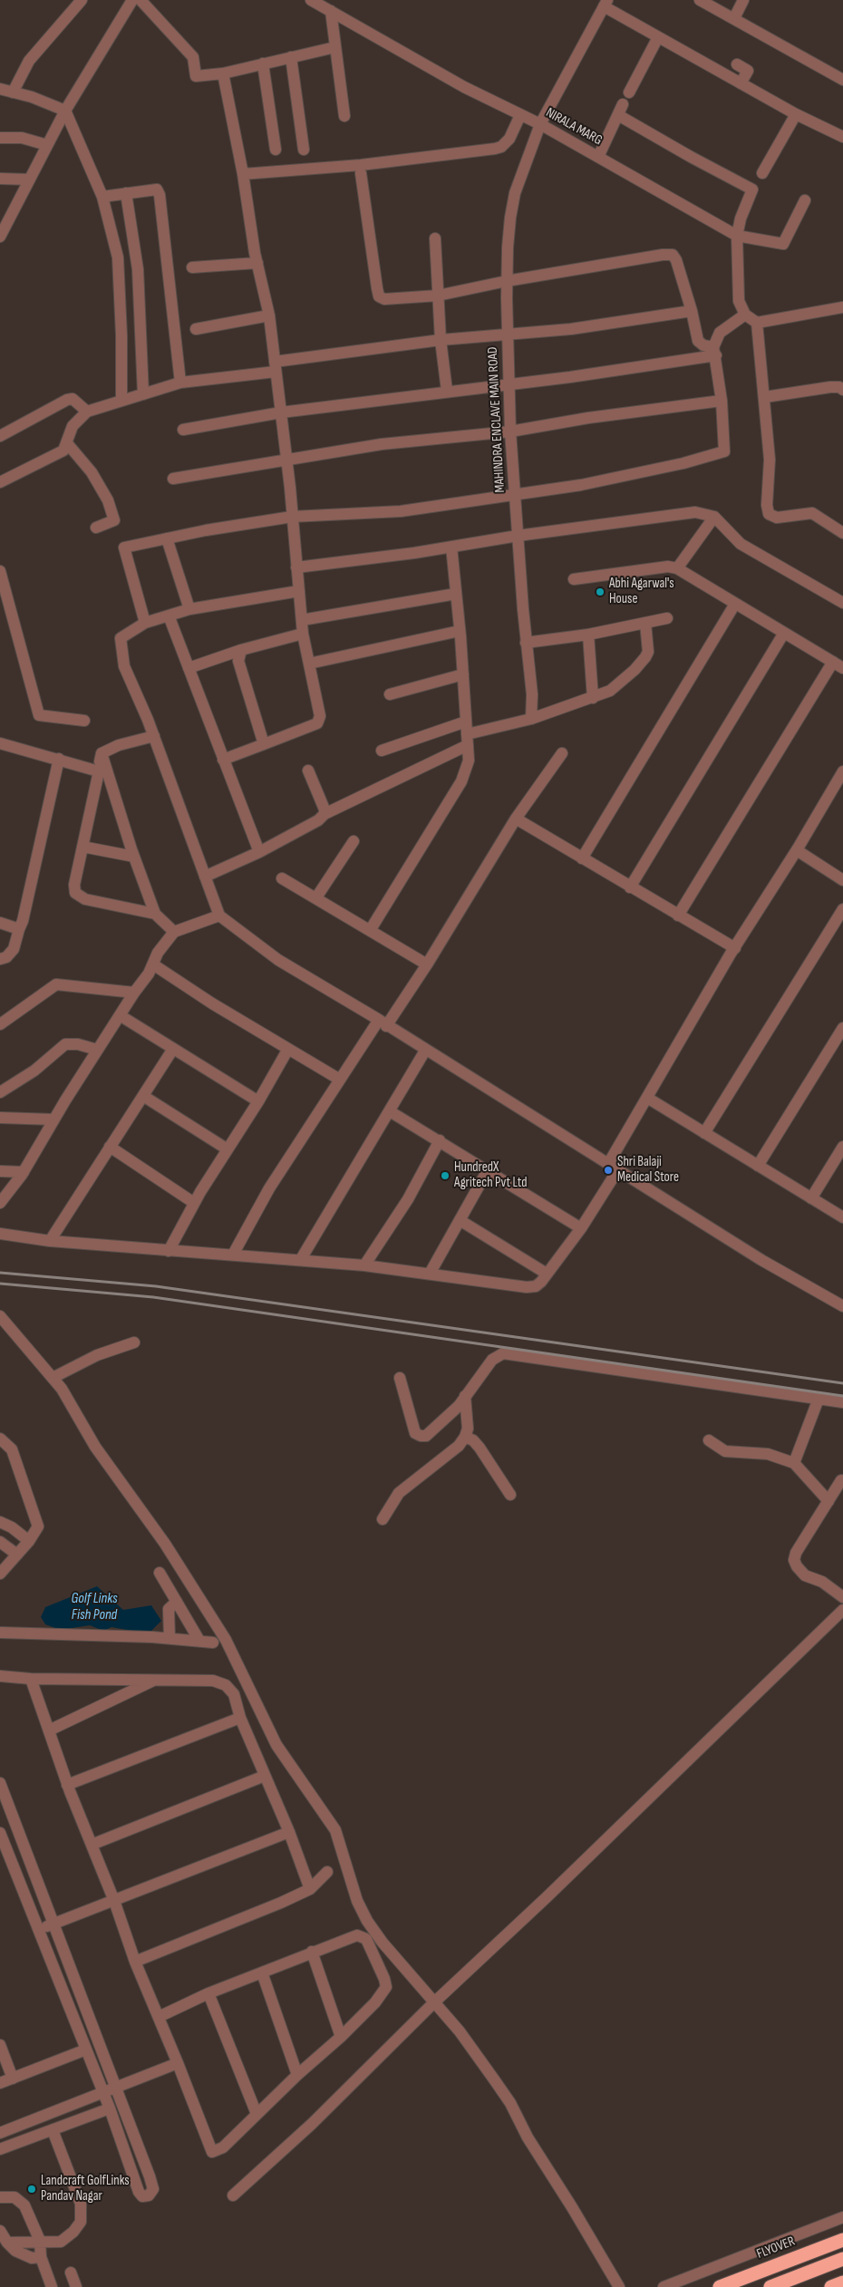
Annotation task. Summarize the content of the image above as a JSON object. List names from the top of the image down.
{
  "streets": {
    "highway": ["FLYOVER"],
    "street": ["NIRALA MARG", "MAHINDRA ENCLAVE MAIN ROAD"]
  },
  "crossings": [
    ["NIRALA MARG", "MAHINDRA ENCLAVE MAIN ROAD"]
  ],
  "water": ["Golf Links Fish Pond"],
  "places": [
    "Abhi Agarwal's House",
    "Shri Balaji Medical Store",
    "HundredX Agritech Pvt Ltd",
    "Landcraft GolfLinks Pandav Nagar"
  ]
}
